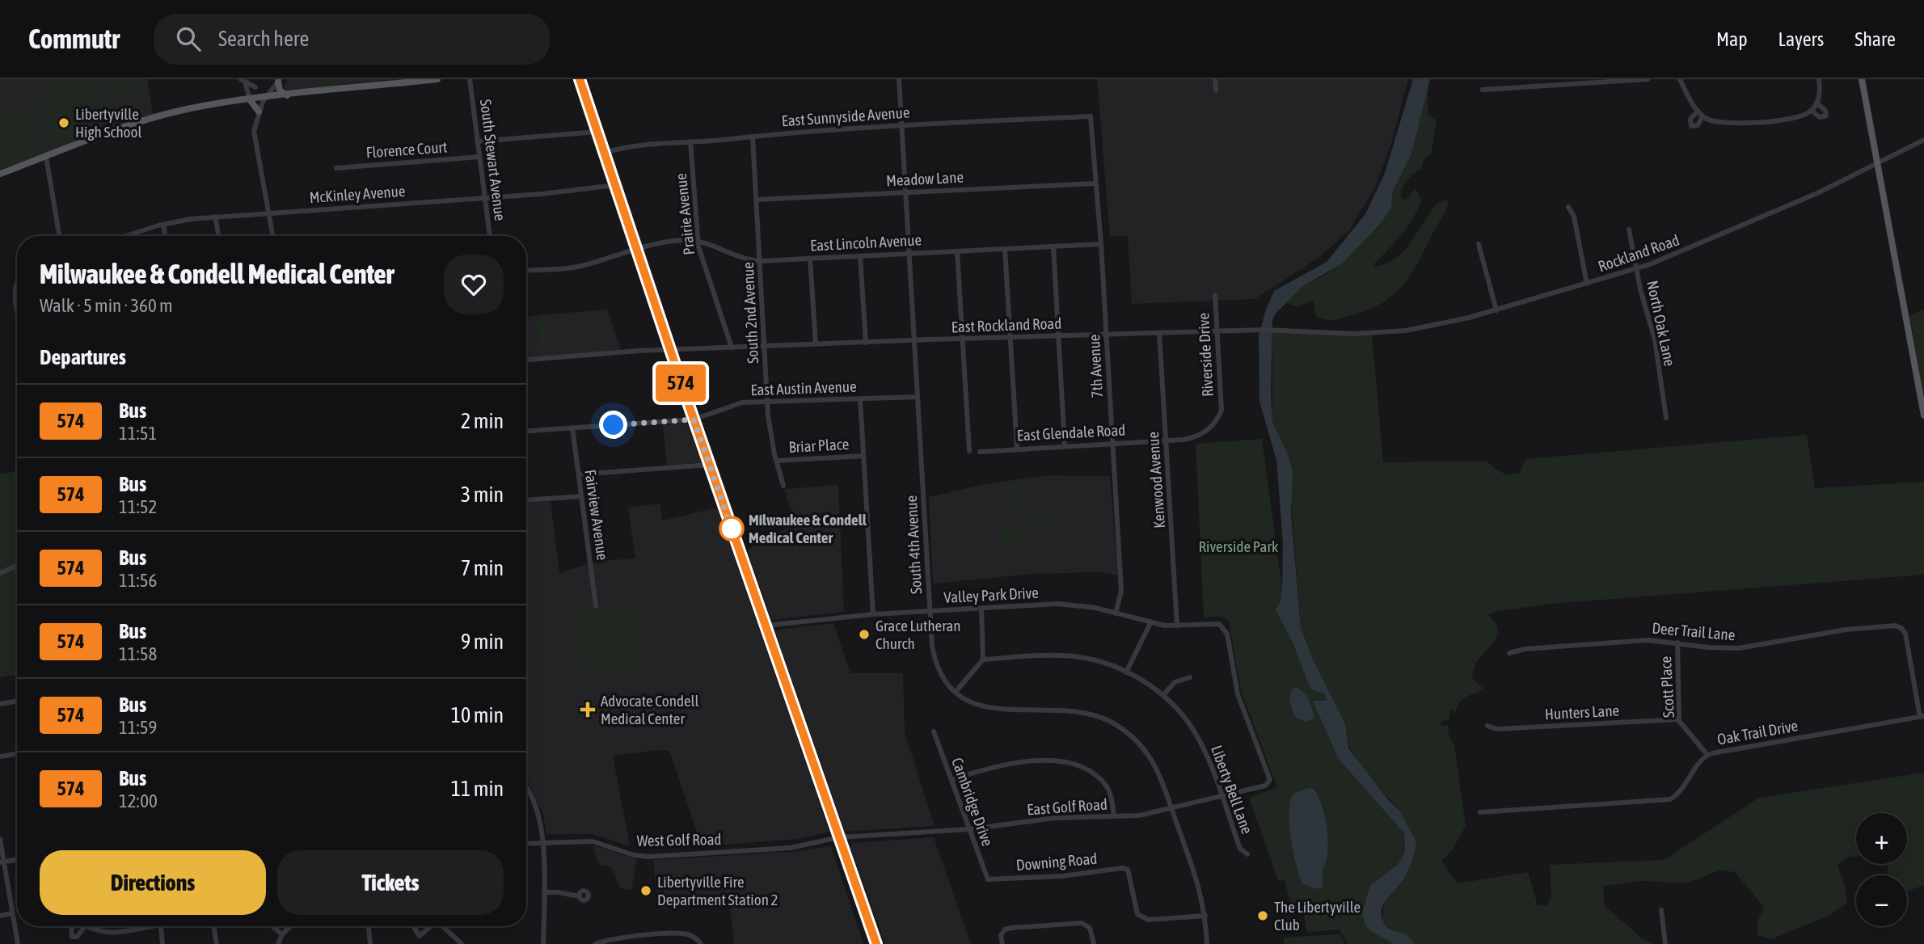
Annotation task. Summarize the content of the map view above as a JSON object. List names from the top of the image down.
{
  "streets": {
    "street": [
      "East Sunnyside Avenue",
      "Florence Court",
      "South Stewart Avenue",
      "Meadow Lane",
      "McKinley Avenue",
      "Prairie Avenue",
      "East Lincoln Avenue",
      "Rockland Road",
      "South 2nd Avenue",
      "North Oak Lane",
      "East Rockland Road",
      "Riverside Drive",
      "7th Avenue",
      "East Austin Avenue",
      "East Glendale Road",
      "Briar Place",
      "Kenwood Avenue",
      "Fairview Avenue",
      "South 4th Avenue",
      "Valley Park Drive",
      "Deer Trail Lane",
      "Scott Place",
      "Hunters Lane",
      "Oak Trail Drive",
      "Liberty Bell Lane",
      "Cambridge Drive",
      "East Golf Road",
      "West Golf Road",
      "Downing Road"
    ]
  },
  "crossings": [
    ["East Sunnyside Avenue", "Prairie Avenue"],
    ["East Sunnyside Avenue", "South 2nd Avenue"],
    ["East Sunnyside Avenue", "7th Avenue"],
    ["East Sunnyside Avenue", "South 4th Avenue"],
    ["Florence Court", "South Stewart Avenue"],
    ["South Stewart Avenue", "McKinley Avenue"],
    ["Meadow Lane", "South 2nd Avenue"],
    ["Meadow Lane", "7th Avenue"],
    ["Meadow Lane", "South 4th Avenue"],
    ["Prairie Avenue", "East Lincoln Avenue"],
    ["Prairie Avenue", "East Rockland Road"],
    ["East Lincoln Avenue", "South 2nd Avenue"],
    ["East Lincoln Avenue", "7th Avenue"],
    ["East Lincoln Avenue", "South 4th Avenue"],
    ["Rockland Road", "North Oak Lane"],
    ["Rockland Road", "East Rockland Road"],
    ["South 2nd Avenue", "East Rockland Road"],
    ["South 2nd Avenue", "East Austin Avenue"],
    ["South 2nd Avenue", "Briar Place"],
    ["East Rockland Road", "Riverside Drive"],
    ["East Rockland Road", "7th Avenue"],
    ["East Rockland Road", "Kenwood Avenue"],
    ["East Rockland Road", "South 4th Avenue"],
    ["Riverside Drive", "East Glendale Road"],
    ["7th Avenue", "East Glendale Road"],
    ["7th Avenue", "Valley Park Drive"],
    ["East Austin Avenue", "Fairview Avenue"],
    ["East Austin Avenue", "South 4th Avenue"],
    ["East Glendale Road", "Kenwood Avenue"],
    ["Kenwood Avenue", "Valley Park Drive"],
    ["South 4th Avenue", "Valley Park Drive"],
    ["South 4th Avenue", "East Golf Road"],
    ["South 4th Avenue", "Downing Road"],
    ["Valley Park Drive", "East Golf Road"],
    ["Deer Trail Lane", "Scott Place"],
    ["Deer Trail Lane", "Oak Trail Drive"],
    ["Scott Place", "Hunters Lane"],
    ["Scott Place", "Oak Trail Drive"],
    ["Liberty Bell Lane", "East Golf Road"],
    ["Cambridge Drive", "East Golf Road"],
    ["Cambridge Drive", "Downing Road"],
    ["East Golf Road", "West Golf Road"]
  ],
  "parks": ["Riverside Park"],
  "places": {
    "other": [
      "Libertyville High School",
      "Milwaukee & Condell Medical Center",
      "Grace Lutheran Church",
      "Libertyville Fire Department Station 2",
      "The Libertyville Club"
    ],
    "health": ["Advocate Condell Medical Center"]
  },
  "lines": ["bus line 574"],
  "page": {
    "header": "Commutr",
    "search": "Search here",
    "nav": ["Map", "Layers", "Share"],
    "on_map": "574",
    "heading": [
      ["Milwaukee & Condell Medical Center", "Walk · 5 min · 360 m"],
      "Departures"
    ],
    "list": [
      {
        "mark": "574",
        "name": "Bus",
        "note": "11:51",
        "value": "2 min"
      },
      {
        "mark": "574",
        "name": "Bus",
        "note": "11:52",
        "value": "3 min"
      },
      {
        "mark": "574",
        "name": "Bus",
        "note": "11:56",
        "value": "7 min"
      },
      {
        "mark": "574",
        "name": "Bus",
        "note": "11:58",
        "value": "9 min"
      },
      {
        "mark": "574",
        "name": "Bus",
        "note": "11:59",
        "value": "10 min"
      },
      {
        "mark": "574",
        "name": "Bus",
        "note": "12:00",
        "value": "11 min"
      }
    ],
    "map_buttons": ["+", "−"],
    "buttons": ["Directions", "Tickets"]
  }
}
